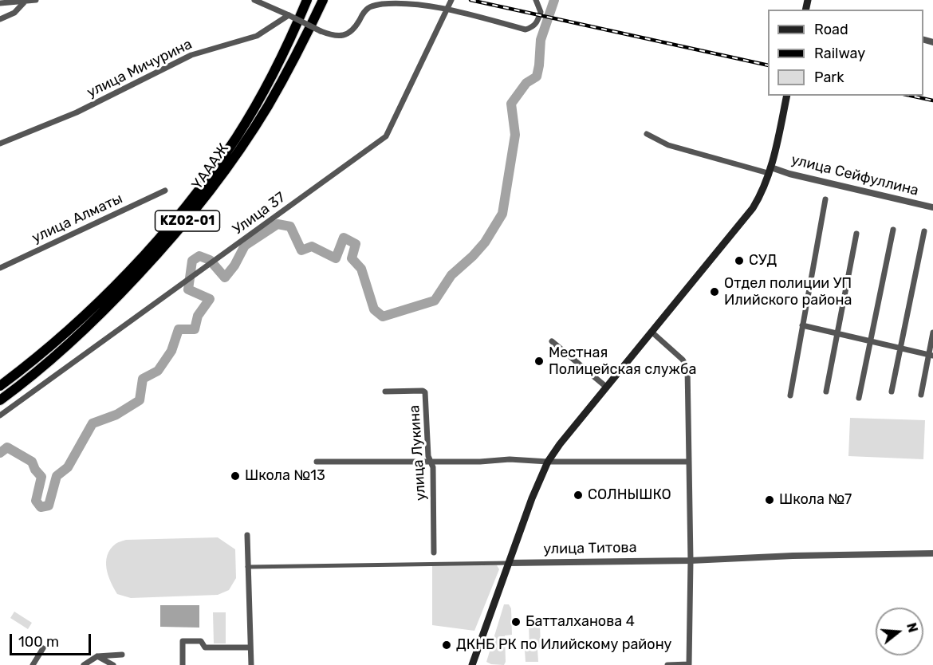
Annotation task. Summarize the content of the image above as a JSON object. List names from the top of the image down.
{
  "streets": {
    "highway": ["ҮАААЖ", "KZ02-01"],
    "street": [
      "улица Мичурина",
      "улица Сейфуллина",
      "Улица 37",
      "улица Алматы",
      "улица Лукина",
      "улица Титова"
    ]
  },
  "places": [
    "СУД",
    "Отдел полиции УП Илийского района",
    "Местная Полицейская служба",
    "Школа №13",
    "СОЛНЫШКО",
    "Школа №7",
    "Батталханова 4",
    "ДКНБ РК по Илийскому району"
  ],
  "legend": ["Road", "Railway", "Park"],
  "scale_bar": "100 m",
  "north": "right"
}
